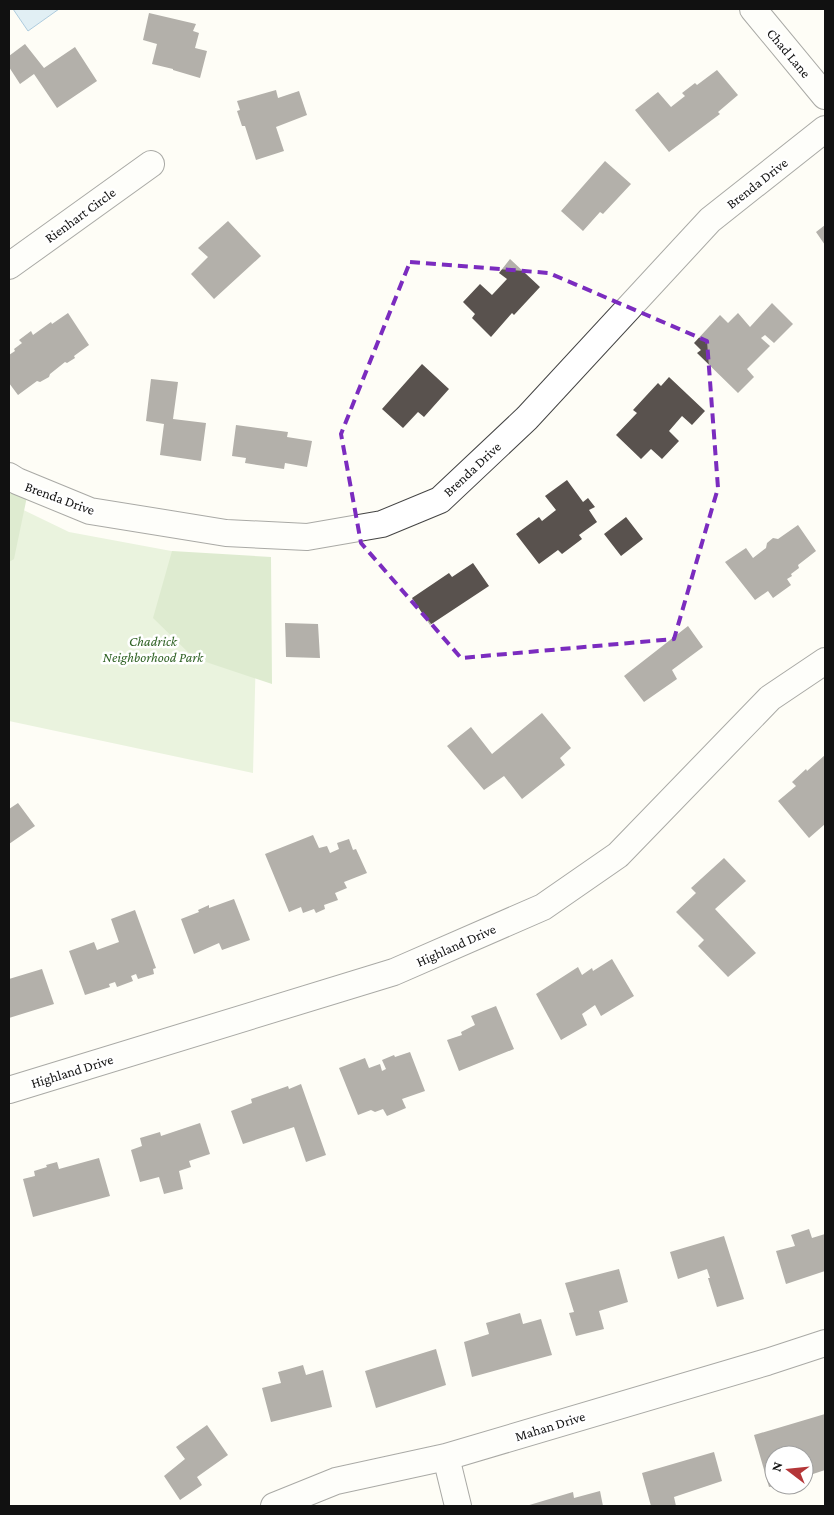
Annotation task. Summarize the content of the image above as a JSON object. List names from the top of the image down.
{
  "streets": {
    "street": [
      "Chad Lane",
      "Brenda Drive",
      "Rienhart Circle",
      "Highland Drive",
      "Mahan Drive"
    ]
  },
  "parks": ["Chadrick Neighborhood Park"],
  "north": "left"
}
